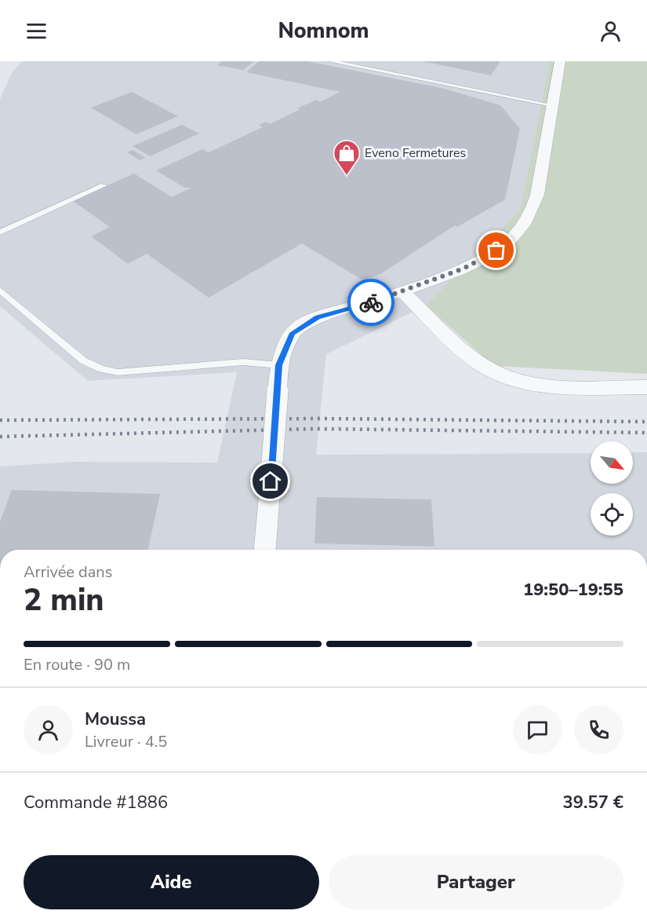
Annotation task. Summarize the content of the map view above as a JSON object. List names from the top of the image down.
{
  "places": {
    "shop": ["Eveno Fermetures"]
  },
  "north": "bottom right",
  "page": {
    "header": "Nomnom",
    "heading": ["2 min", "Arrivée dans", "19:50–19:55"],
    "panel": [
      "Moussa",
      "Livreur · 4.5",
      "Commande #1886",
      "39.57 €"
    ],
    "bar": "En route · 90 m",
    "buttons": ["Aide", "Partager"]
  }
}
